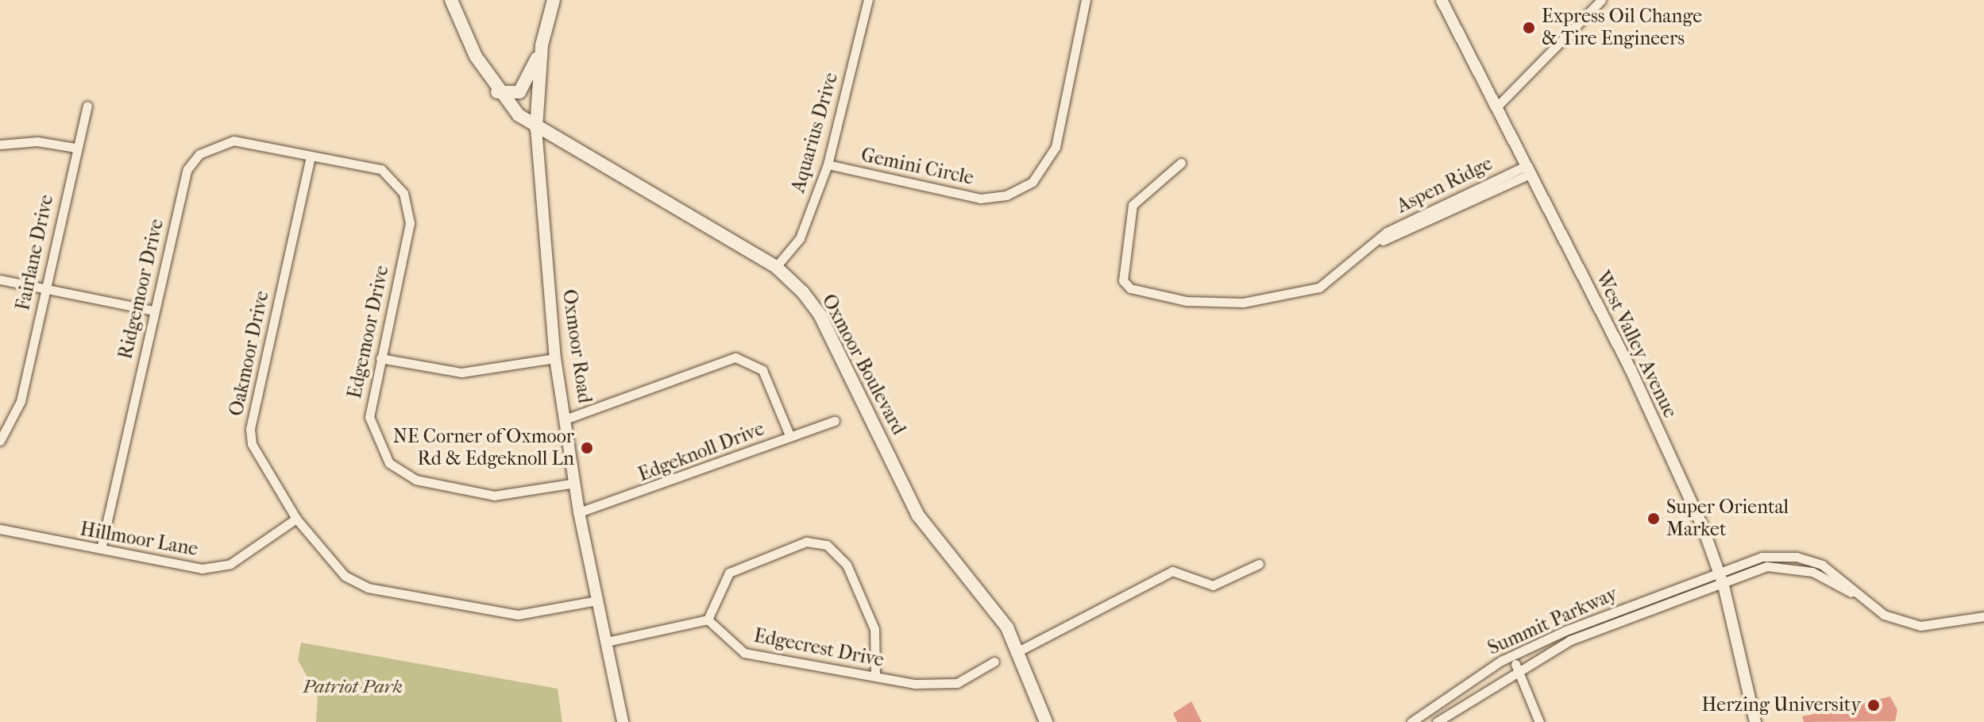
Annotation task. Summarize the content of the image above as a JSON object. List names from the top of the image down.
{
  "streets": {
    "main road": ["Oxmoor Boulevard"],
    "street": [
      "Aquarius Drive",
      "Gemini Circle",
      "Aspen Ridge",
      "Fairlane Drive",
      "Ridgemoor Drive",
      "Edgemoor Drive",
      "West Valley Avenue",
      "Oxmoor Road",
      "Oakmoor Drive",
      "Edgeknoll Drive",
      "Hillmoor Lane",
      "Summit Parkway",
      "Edgecrest Drive"
    ]
  },
  "crossings": [
    ["Aquarius Drive", "Gemini Circle"],
    ["Aquarius Drive", "Oxmoor Boulevard"],
    ["Aspen Ridge", "West Valley Avenue"],
    ["Ridgemoor Drive", "Edgemoor Drive"],
    ["Ridgemoor Drive", "Oakmoor Drive"],
    ["Ridgemoor Drive", "Hillmoor Lane"],
    ["Edgemoor Drive", "Oxmoor Road"],
    ["Edgemoor Drive", "Oakmoor Drive"],
    ["West Valley Avenue", "Summit Parkway"],
    ["Oxmoor Road", "Oakmoor Drive"],
    ["Oxmoor Road", "Oxmoor Boulevard"],
    ["Oxmoor Road", "Edgeknoll Drive"],
    ["Oakmoor Drive", "Hillmoor Lane"]
  ],
  "parks": ["Patriot Park"],
  "places": [
    "Express Oil Change & Tire Engineers",
    "NE Corner of Oxmoor Rd & Edgeknoll Ln",
    "Super Oriental Market",
    "Herzing University"
  ]
}
